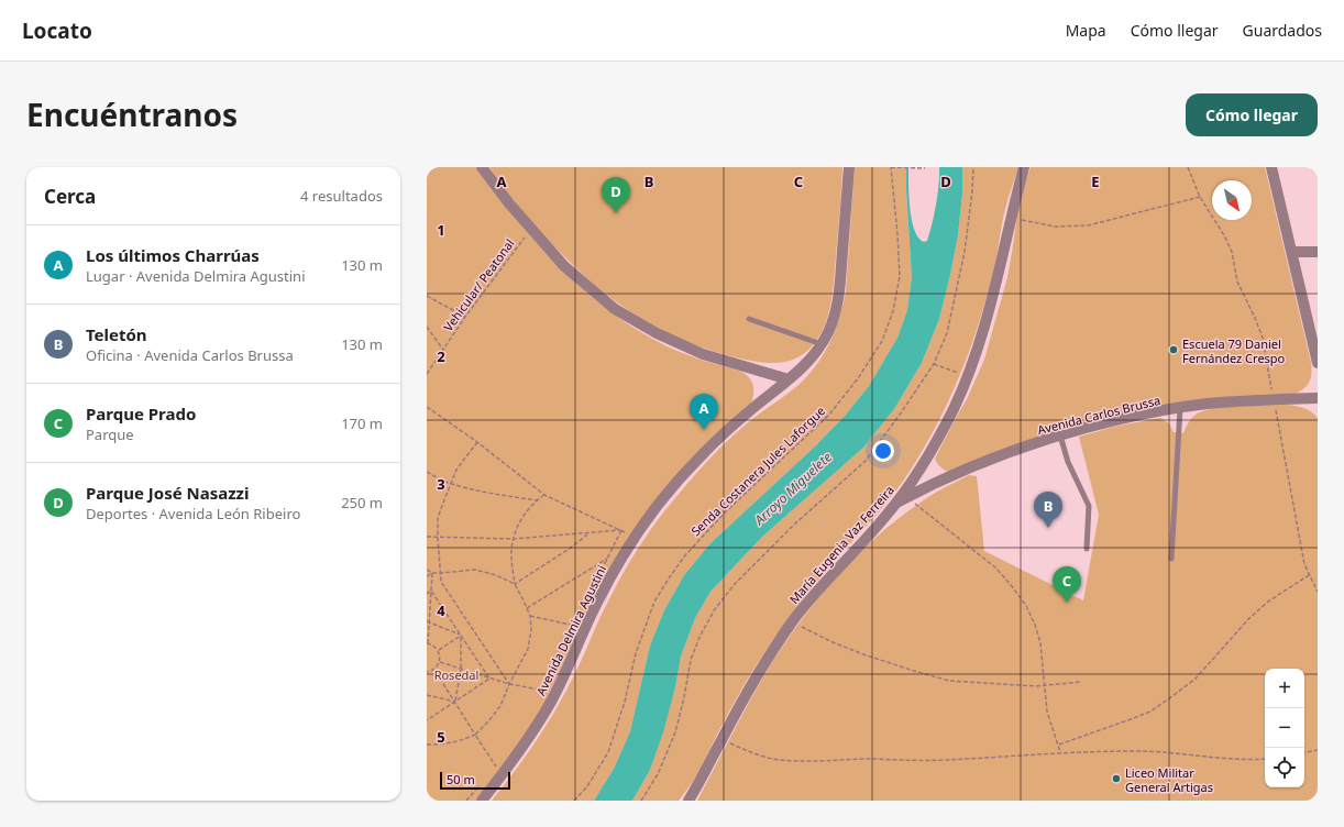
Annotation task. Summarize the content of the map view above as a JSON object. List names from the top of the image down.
{
  "streets": {
    "street": ["Avenida Carlos Brussa", "María Eugenia Vaz Ferreira", "Avenida Delmira Agustini"],
    "path": ["Vehicular/ Peatonal", "Senda Costanera Jules Laforgue"]
  },
  "crossings": [
    ["Avenida Carlos Brussa", "María Eugenia Vaz Ferreira"]
  ],
  "water": ["Arroyo Miguelete"],
  "parks": ["Rosedal"],
  "places": ["Escuela 79 Daniel Fernández Crespo", "Liceo Militar General Artigas"],
  "scale_bar": "50 m",
  "north": "bottom right",
  "page": {
    "header": "Locato",
    "nav": ["Mapa", "Cómo llegar", "Guardados"],
    "title": "Encuéntranos",
    "buttons": "Cómo llegar",
    "heading": ["Cerca", "4 resultados"],
    "pins": [
      "D",
      "A",
      "B",
      "C"
    ],
    "list": [
      {
        "mark": "A",
        "name": "Los últimos Charrúas",
        "note": "Lugar · Avenida Delmira Agustini",
        "value": "130 m"
      },
      {
        "mark": "B",
        "name": "Teletón",
        "note": "Oficina · Avenida Carlos Brussa",
        "value": "130 m"
      },
      {
        "mark": "C",
        "name": "Parque Prado",
        "note": "Parque",
        "value": "170 m"
      },
      {
        "mark": "D",
        "name": "Parque José Nasazzi",
        "note": "Deportes · Avenida León Ribeiro",
        "value": "250 m"
      }
    ],
    "map_buttons": ["+", "−"],
    "scale": "50 m"
  },
  "grid": {
    "columns": [
      "A",
      "B",
      "C",
      "D",
      "E"
    ],
    "rows": [
      "1",
      "2",
      "3",
      "4",
      "5"
    ]
  }
}
